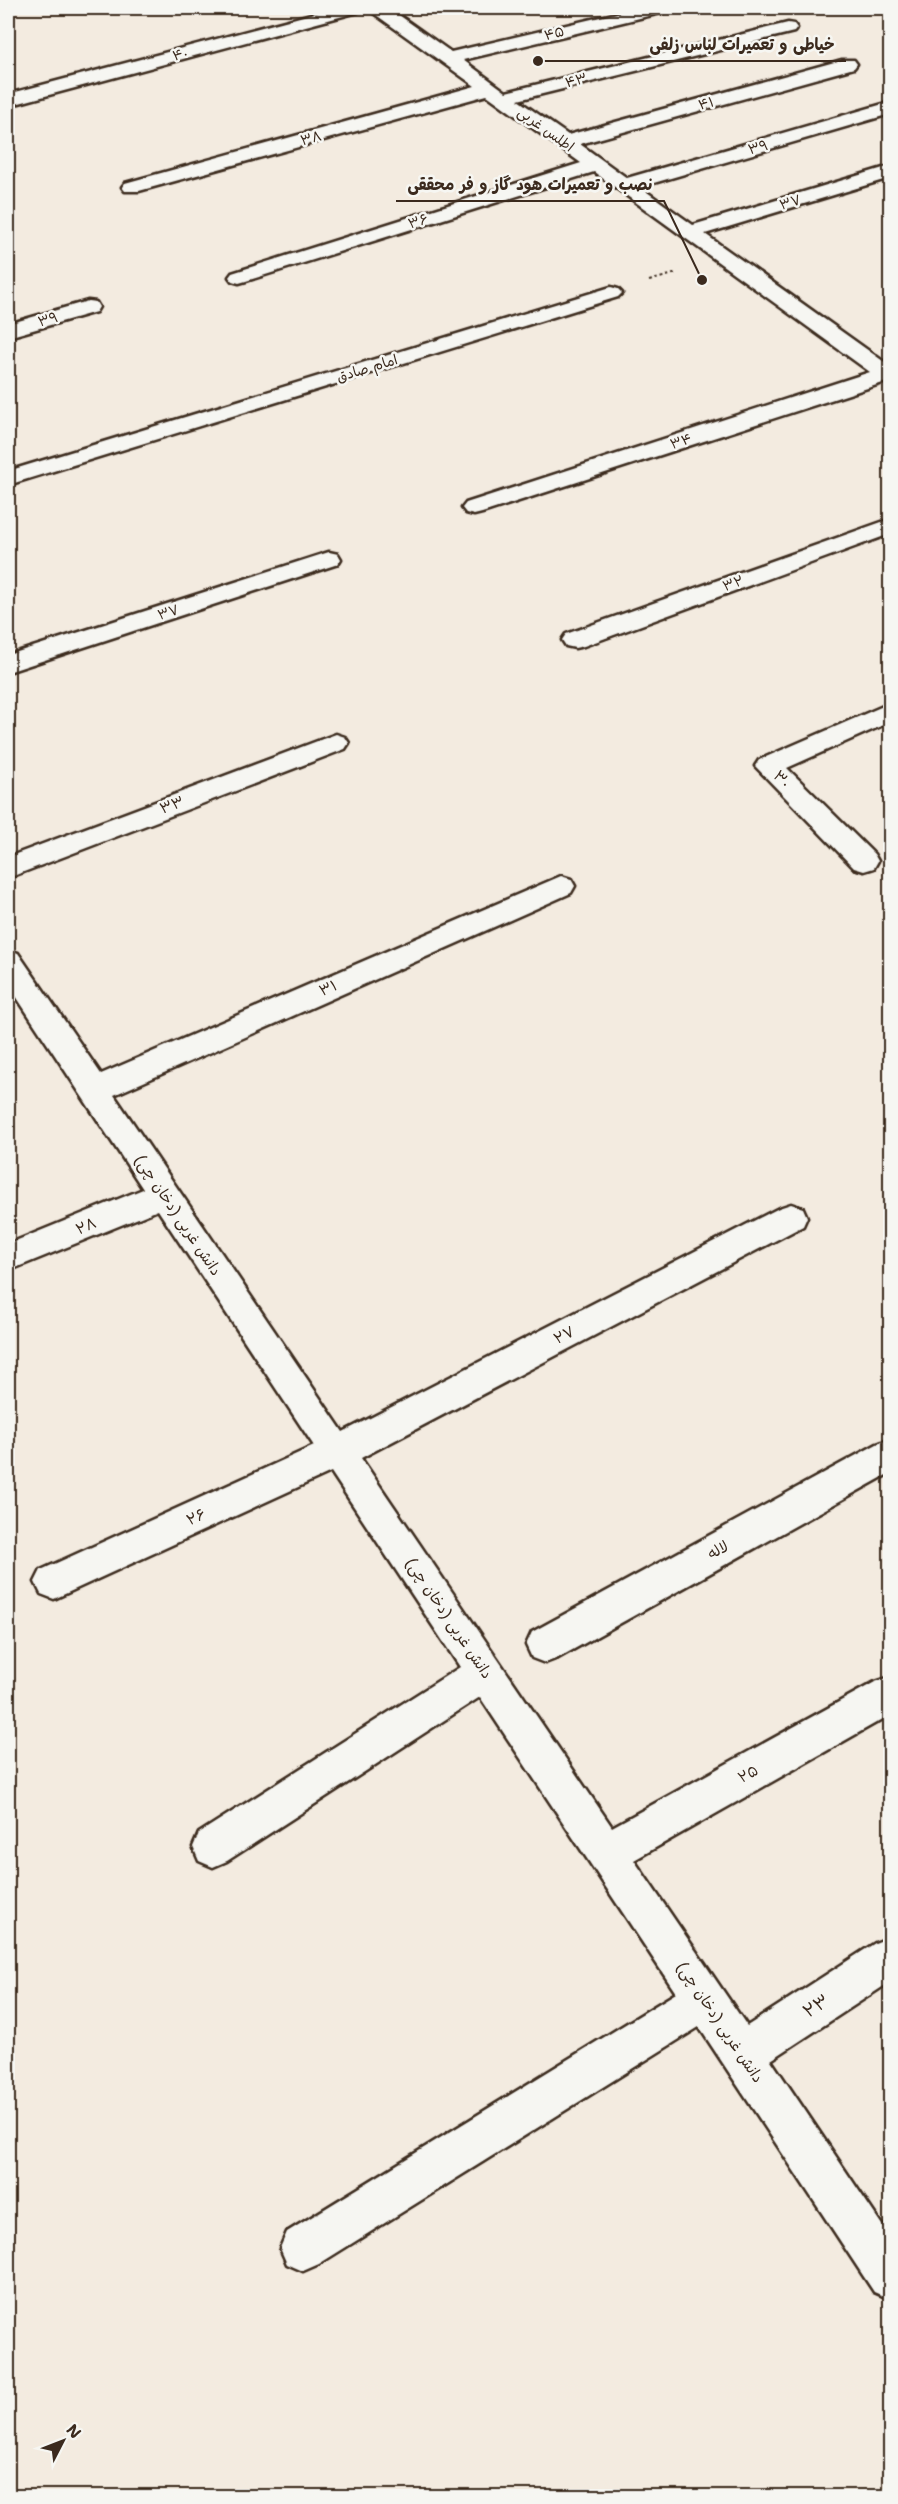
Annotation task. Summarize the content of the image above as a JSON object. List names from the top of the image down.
{
  "streets": {
    "street": [
      "۴۵",
      "۴۰",
      "۴۳",
      "۴۱",
      "اطلس غربی",
      "۳۸",
      "۳۹",
      "۳۷",
      "۳۶",
      "امام صادق",
      "۳۴",
      "۳۲",
      "۳۰",
      "۳۳",
      "۳۱",
      "دانش غربی (دخان چی)",
      "۲۸",
      "۲۷",
      "۲۶",
      "لاله",
      "۲۵",
      "۲۳"
    ]
  },
  "crossings": [
    ["۴۵", "اطلس غربی"],
    ["۴۳", "اطلس غربی"],
    ["۴۳", "۳۸"],
    ["۴۱", "اطلس غربی"],
    ["اطلس غربی", "۳۸"],
    ["اطلس غربی", "۳۹"],
    ["اطلس غربی", "۳۷"],
    ["اطلس غربی", "۳۶"],
    ["اطلس غربی", "۳۴"],
    ["۳۱", "دانش غربی (دخان چی)"],
    ["دانش غربی (دخان چی)", "۲۸"],
    ["دانش غربی (دخان چی)", "۲۷"],
    ["دانش غربی (دخان چی)", "۲۶"],
    ["دانش غربی (دخان چی)", "۲۵"],
    ["دانش غربی (دخان چی)", "۲۳"],
    ["۲۷", "۲۶"]
  ],
  "places": ["خیاطی و تعمیرات لباس زلفی", "نصب و تعمیرات هود گاز و فر محققی"],
  "north": "top right"
}
